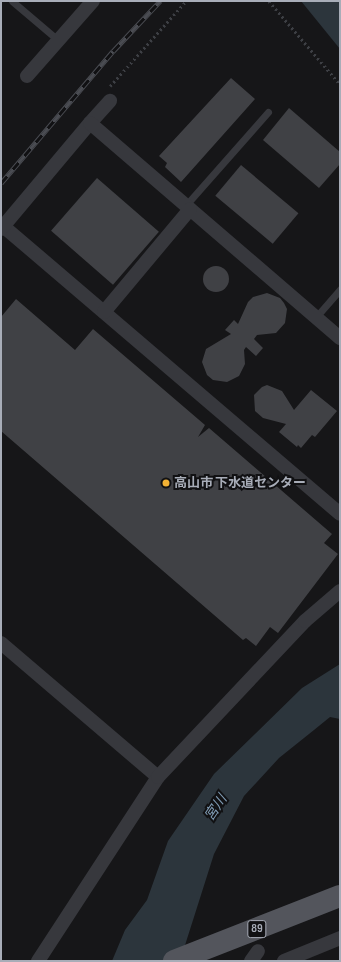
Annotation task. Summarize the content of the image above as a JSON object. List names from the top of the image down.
{
  "streets": {
    "main road": ["89"]
  },
  "water": ["宮川"],
  "places": ["高山市 下水道センター"]
}
